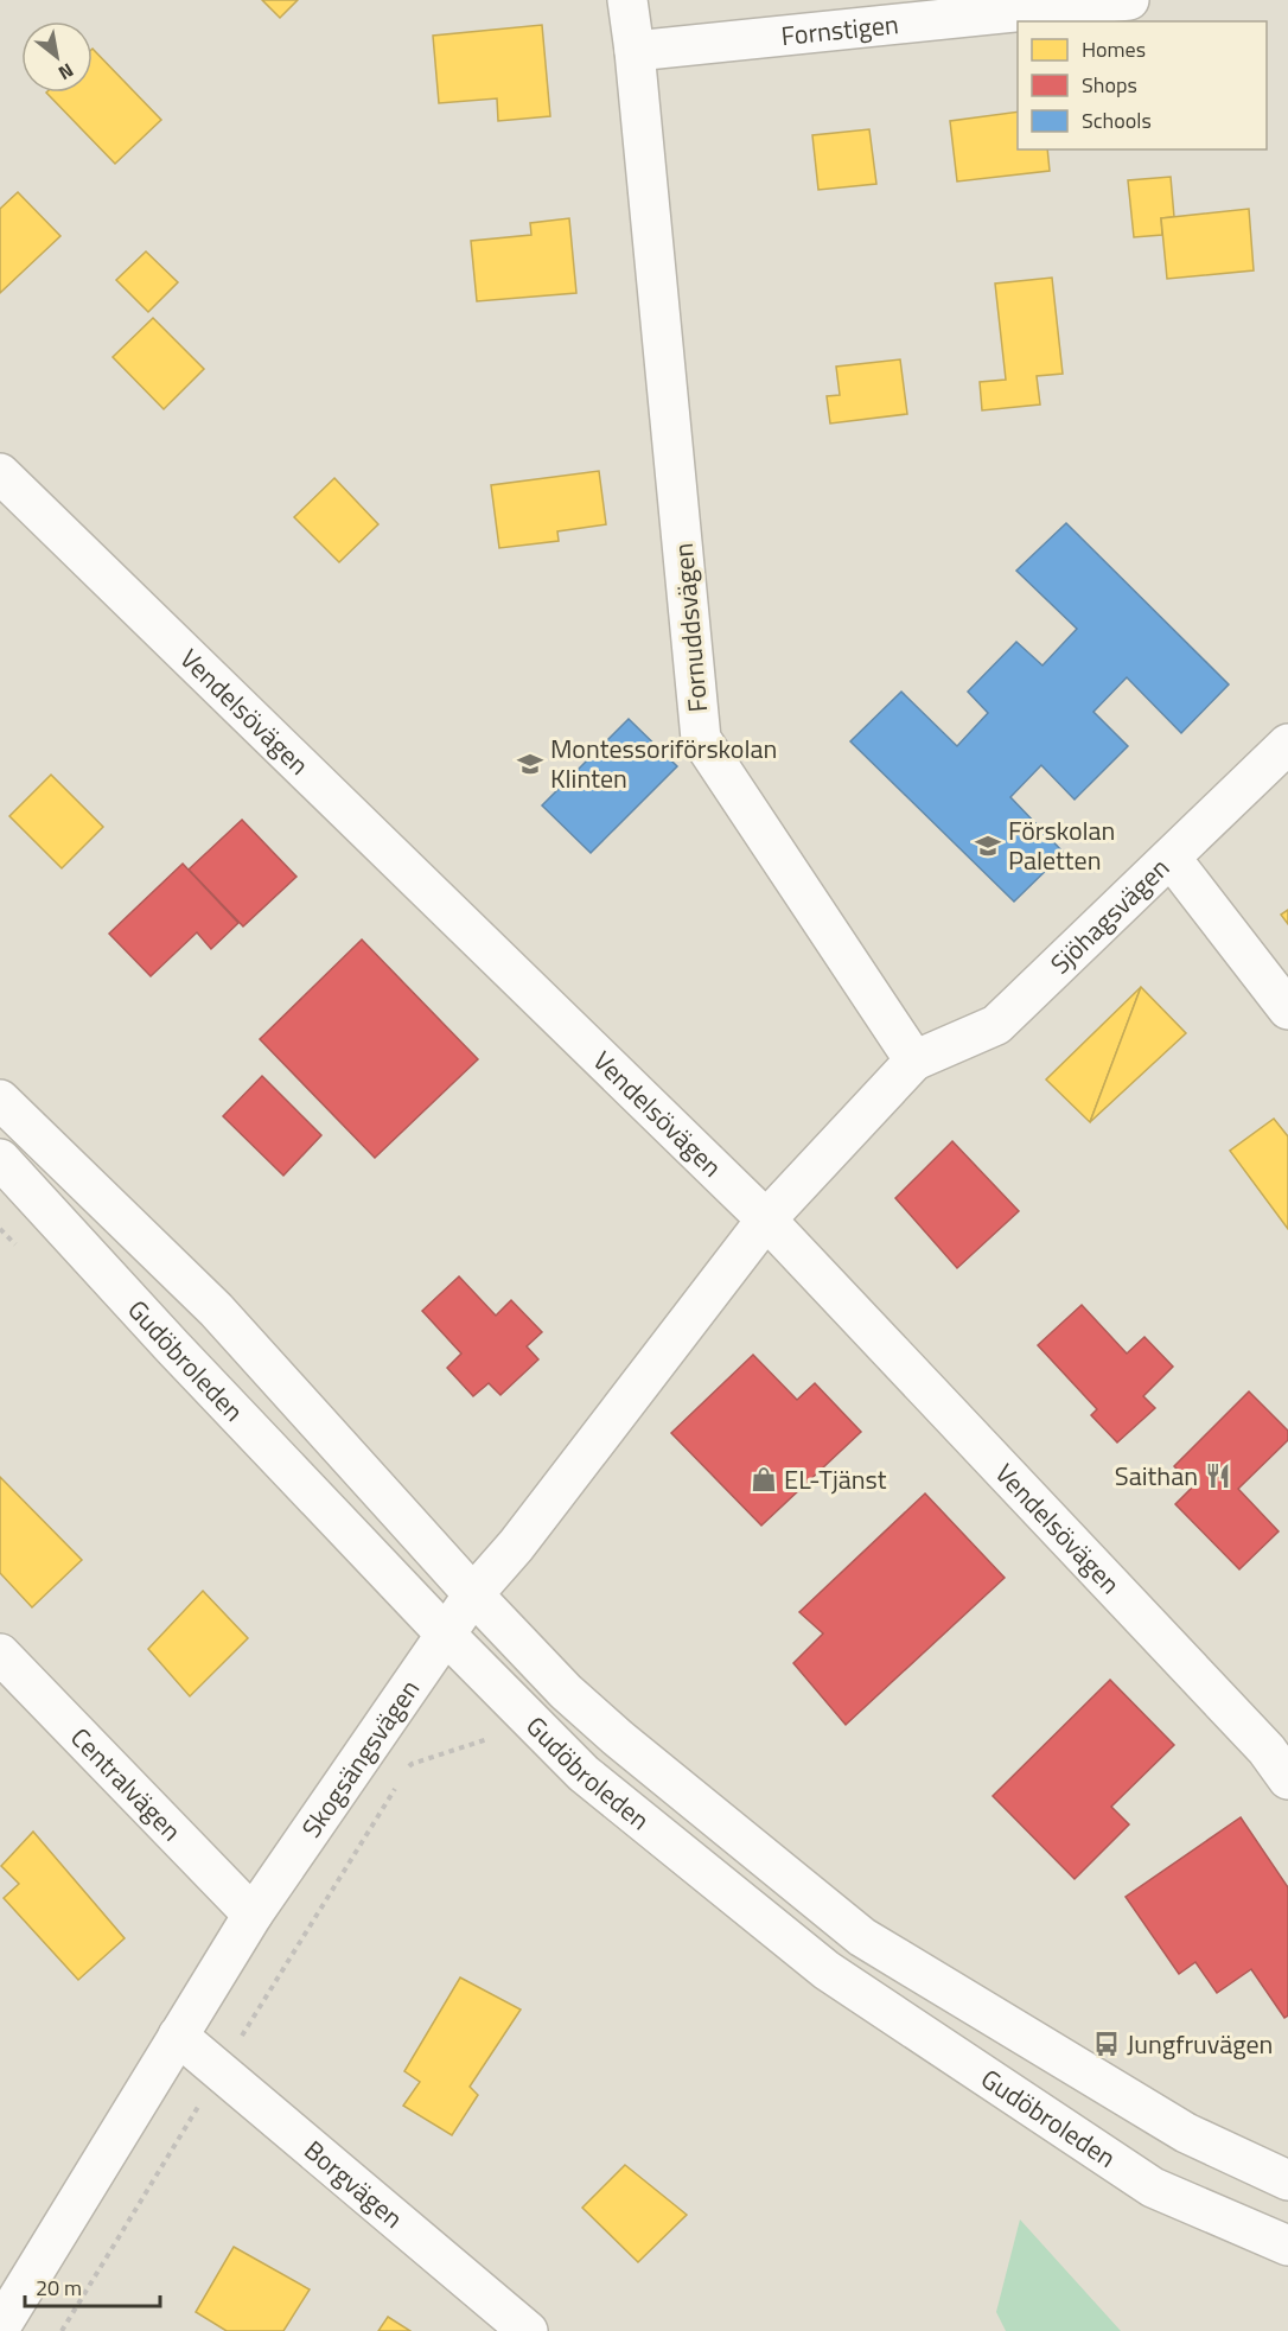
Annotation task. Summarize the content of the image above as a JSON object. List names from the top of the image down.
{
  "streets": {
    "street": [
      "Fornstigen",
      "Fornuddsvägen",
      "Vendelsövägen",
      "Sjöhagsvägen",
      "Gudöbroleden",
      "Skogsängsvägen",
      "Centralvägen",
      "Borgvägen"
    ]
  },
  "crossings": [
    ["Fornstigen", "Fornuddsvägen"],
    ["Fornuddsvägen", "Sjöhagsvägen"],
    ["Vendelsövägen", "Skogsängsvägen"],
    ["Gudöbroleden", "Skogsängsvägen"],
    ["Skogsängsvägen", "Centralvägen"],
    ["Skogsängsvägen", "Borgvägen"]
  ],
  "places": {
    "school or university": ["Montessoriförskolan Klinten", "Förskolan Paletten"],
    "restaurant": ["Saithan"],
    "shop": ["EL-Tjänst"],
    "bus stop": ["Jungfruvägen"]
  },
  "legend": ["Homes", "Shops", "Schools"],
  "scale_bar": "20 m",
  "north": "bottom right"
}
